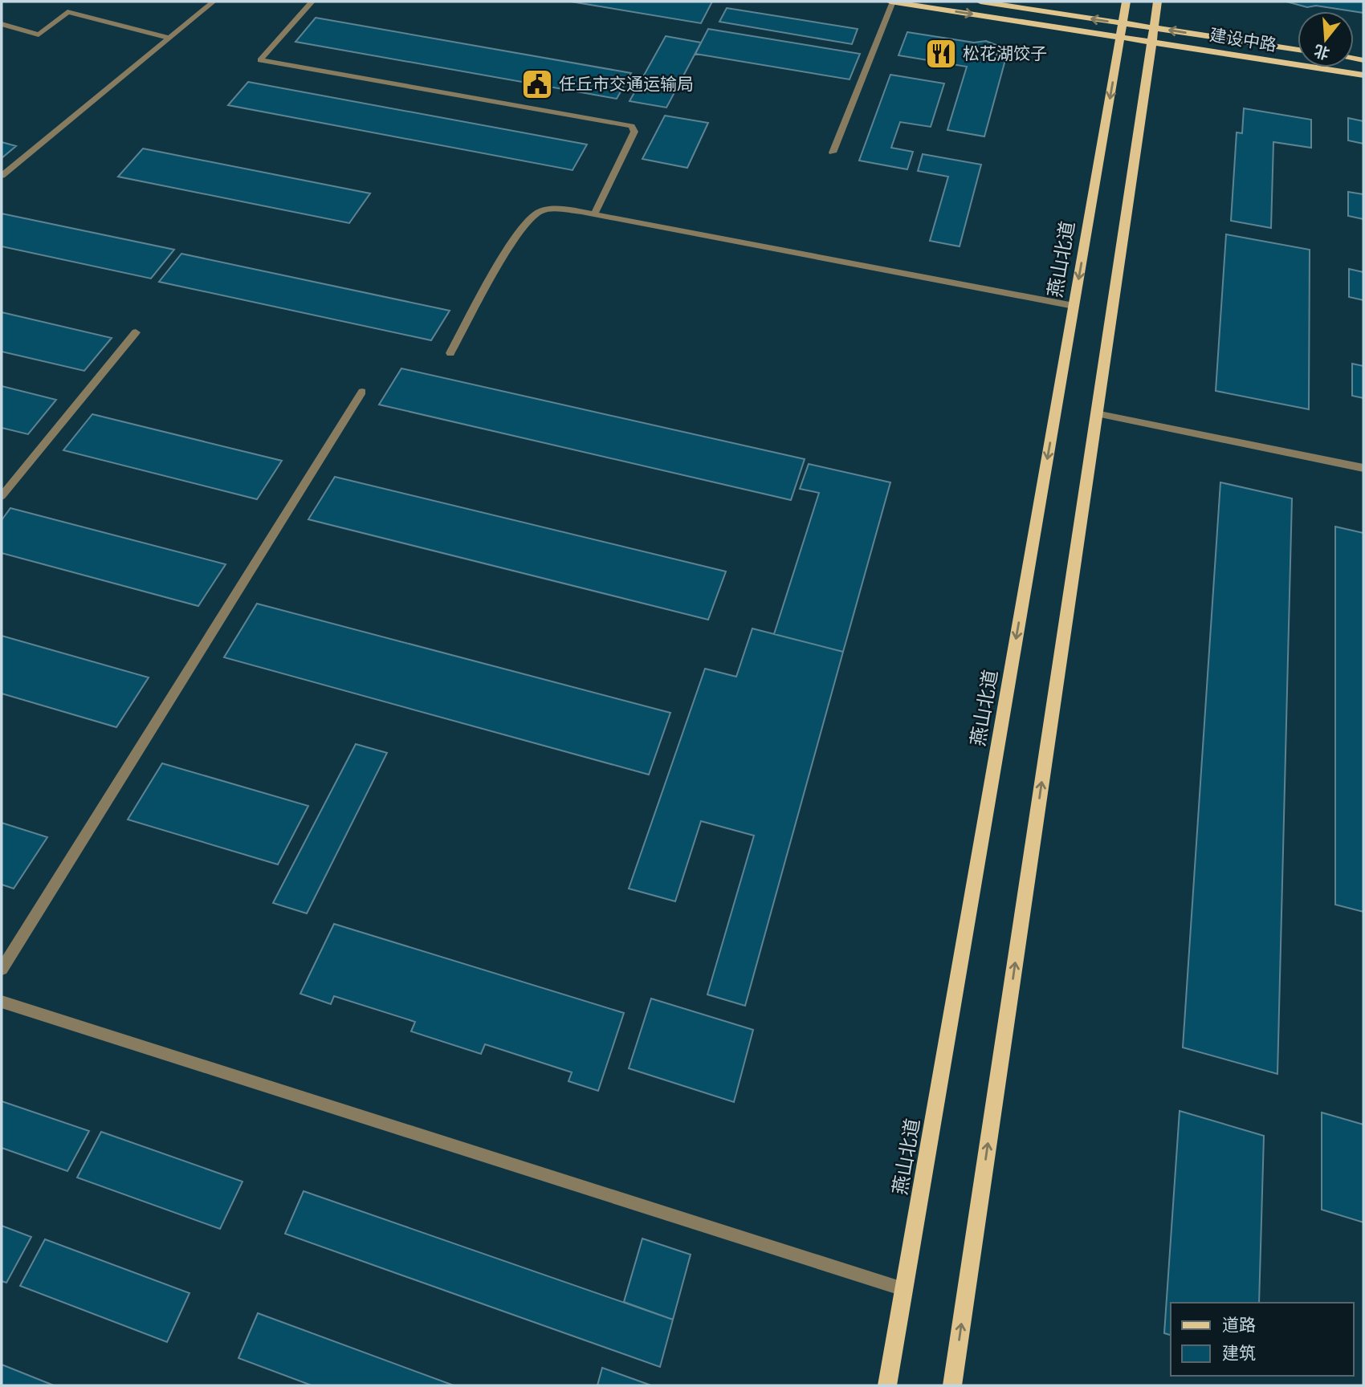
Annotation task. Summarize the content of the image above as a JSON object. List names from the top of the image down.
{
  "streets": {
    "main road": ["建设中路", "燕山北道"]
  },
  "places": {
    "restaurant": ["松花湖饺子"],
    "public building": ["任丘市交通运输局"]
  },
  "legend": ["道路", "建筑"],
  "north": "bottom"
}
